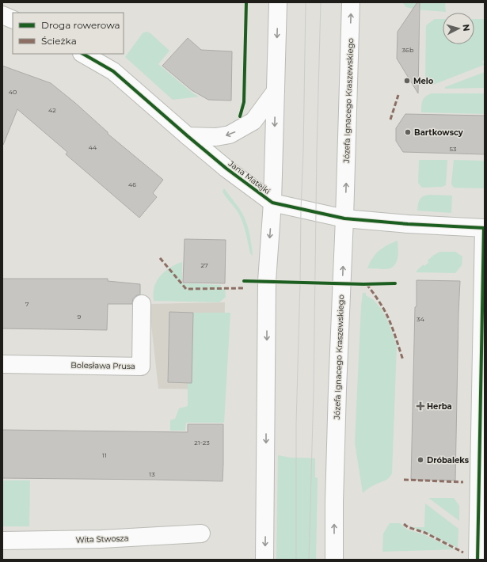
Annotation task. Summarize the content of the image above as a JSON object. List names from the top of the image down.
{
  "streets": {
    "street": [
      "Józefa Ignacego Kraszewskiego",
      "Jana Matejki",
      "Bolesława Prusa",
      "Wita Stwosza"
    ]
  },
  "crossings": [
    ["Józefa Ignacego Kraszewskiego", "Jana Matejki"]
  ],
  "places": {
    "other": ["Melo", "Bartkowscy", "Dróbaleks"],
    "health": ["Herba"]
  },
  "house_numbers": [
    "36b",
    "40",
    "42",
    "44",
    "53",
    "46",
    "27",
    "7",
    "9",
    "34",
    "21-23",
    "11",
    "13"
  ],
  "legend": ["Droga rowerowa", "Ścieżka"],
  "north": "right"
}
